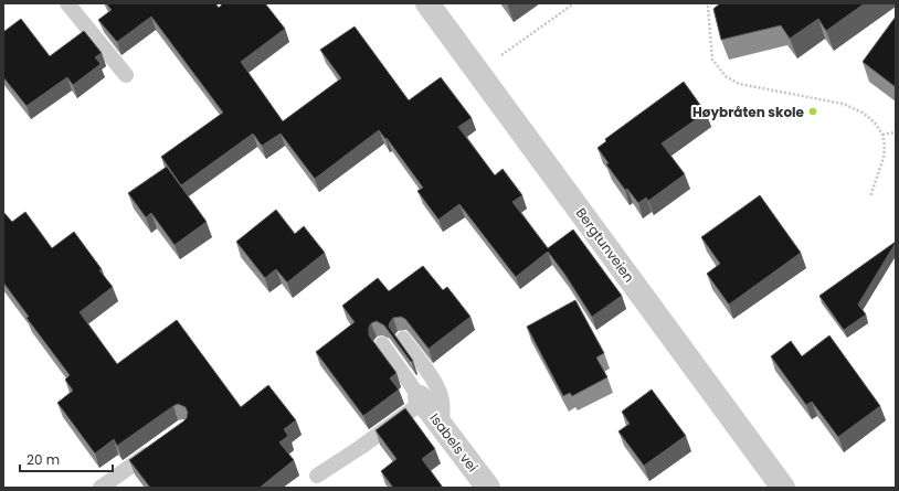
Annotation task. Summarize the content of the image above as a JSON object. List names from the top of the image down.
{
  "streets": {
    "street": ["Bergtunveien", "Isabels vei"]
  },
  "places": ["Høybråten skole"],
  "scale_bar": "20 m"
}
